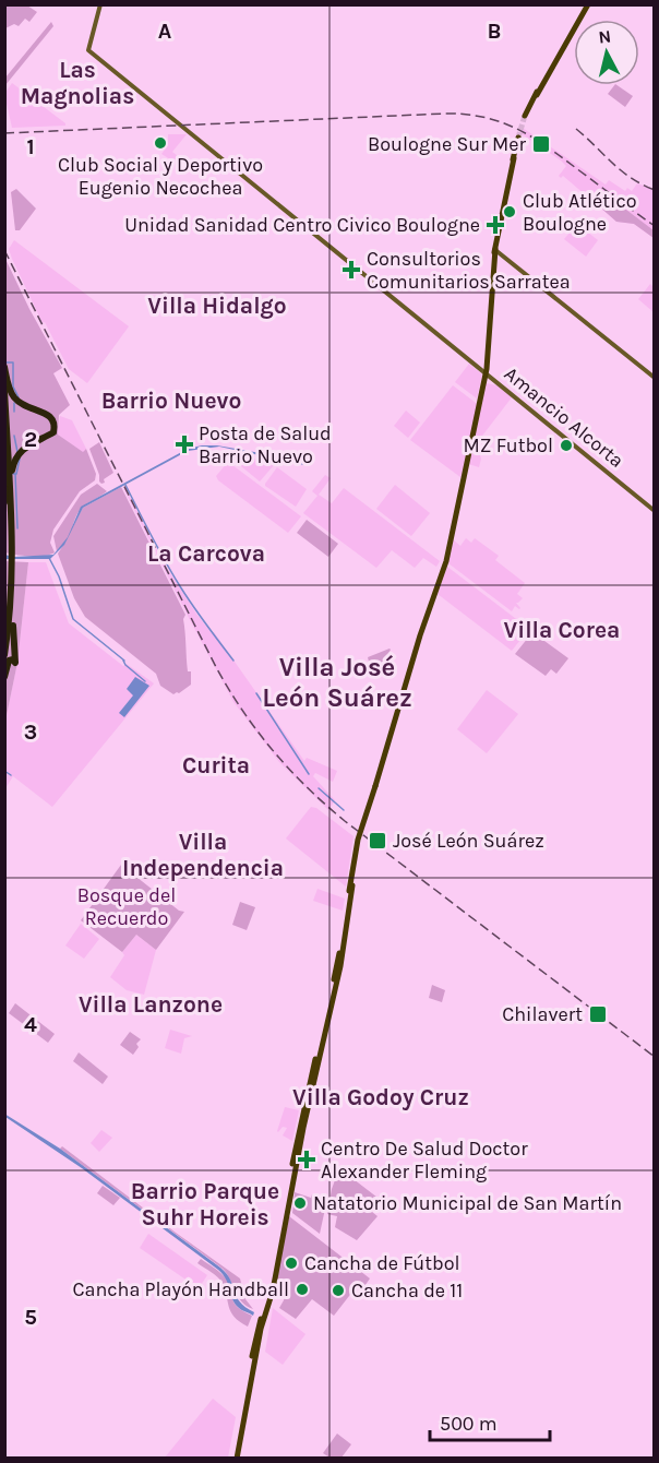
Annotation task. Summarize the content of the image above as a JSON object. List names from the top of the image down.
{
  "districts": [
    "Las Magnolias",
    "Villa Hidalgo",
    "Barrio Nuevo",
    "La Carcova",
    "Villa Corea",
    "Villa José León Suárez",
    "Curita",
    "Villa Independencia",
    "Villa Lanzone",
    "Villa Godoy Cruz",
    "Barrio Parque Suhr Horeis"
  ],
  "parks": ["Bosque del Recuerdo"],
  "places": {
    "other": [
      "Club Social y Deportivo Eugenio Necochea",
      "Club Atlético Boulogne",
      "MZ Futbol",
      "Natatorio Municipal de San Martín",
      "Cancha de Fútbol",
      "Cancha Playón Handball",
      "Cancha de 11"
    ],
    "transit": ["Boulogne Sur Mer", "José León Suárez", "Chilavert"],
    "health": [
      "Unidad Sanidad Centro Civico Boulogne",
      "Consultorios Comunitarios Sarratea",
      "Posta de Salud Barrio Nuevo",
      "Centro De Salud Doctor Alexander Fleming"
    ]
  },
  "scale_bar": "500 m",
  "north": "top",
  "grid": {
    "columns": ["A", "B"],
    "rows": [
      "1",
      "2",
      "3",
      "4",
      "5"
    ]
  }
}
